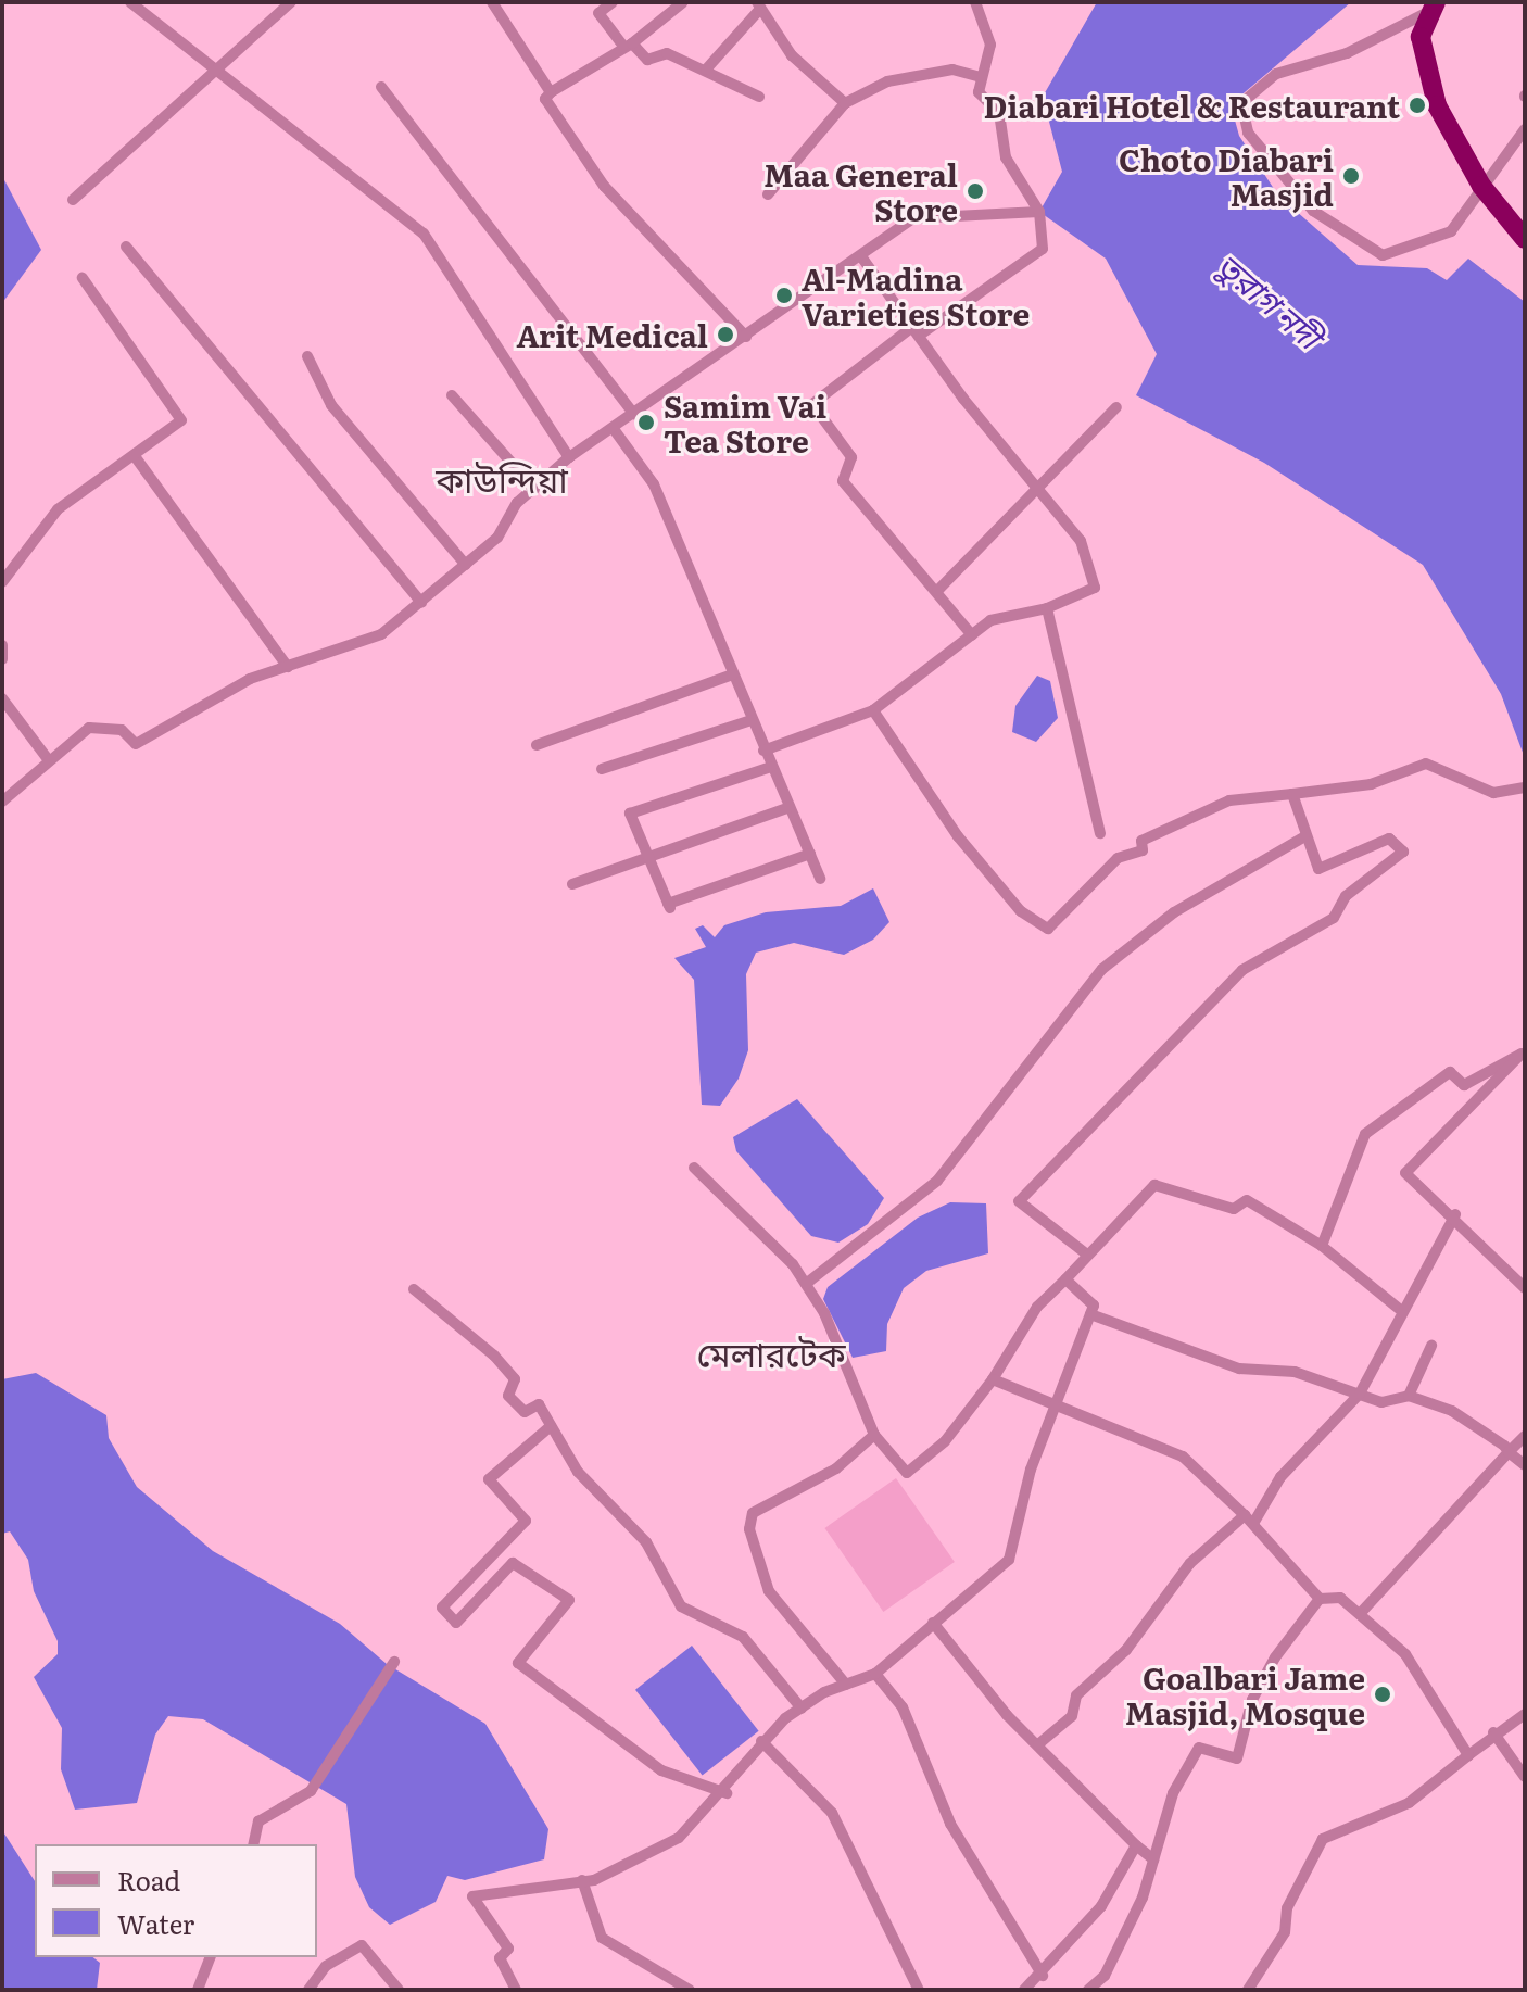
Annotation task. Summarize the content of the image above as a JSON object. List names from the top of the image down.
{
  "districts": ["কাউন্দিয়া", "মেলারটেক"],
  "water": ["তুরাগ নদী"],
  "places": [
    "Diabari Hotel & Restaurant",
    "Choto Diabari Masjid",
    "Maa General Store",
    "Al-Madina Varieties Store",
    "Arit Medical",
    "Samim Vai Tea Store",
    "Goalbari Jame Masjid, Mosque"
  ],
  "legend": ["Road", "Water"]
}
